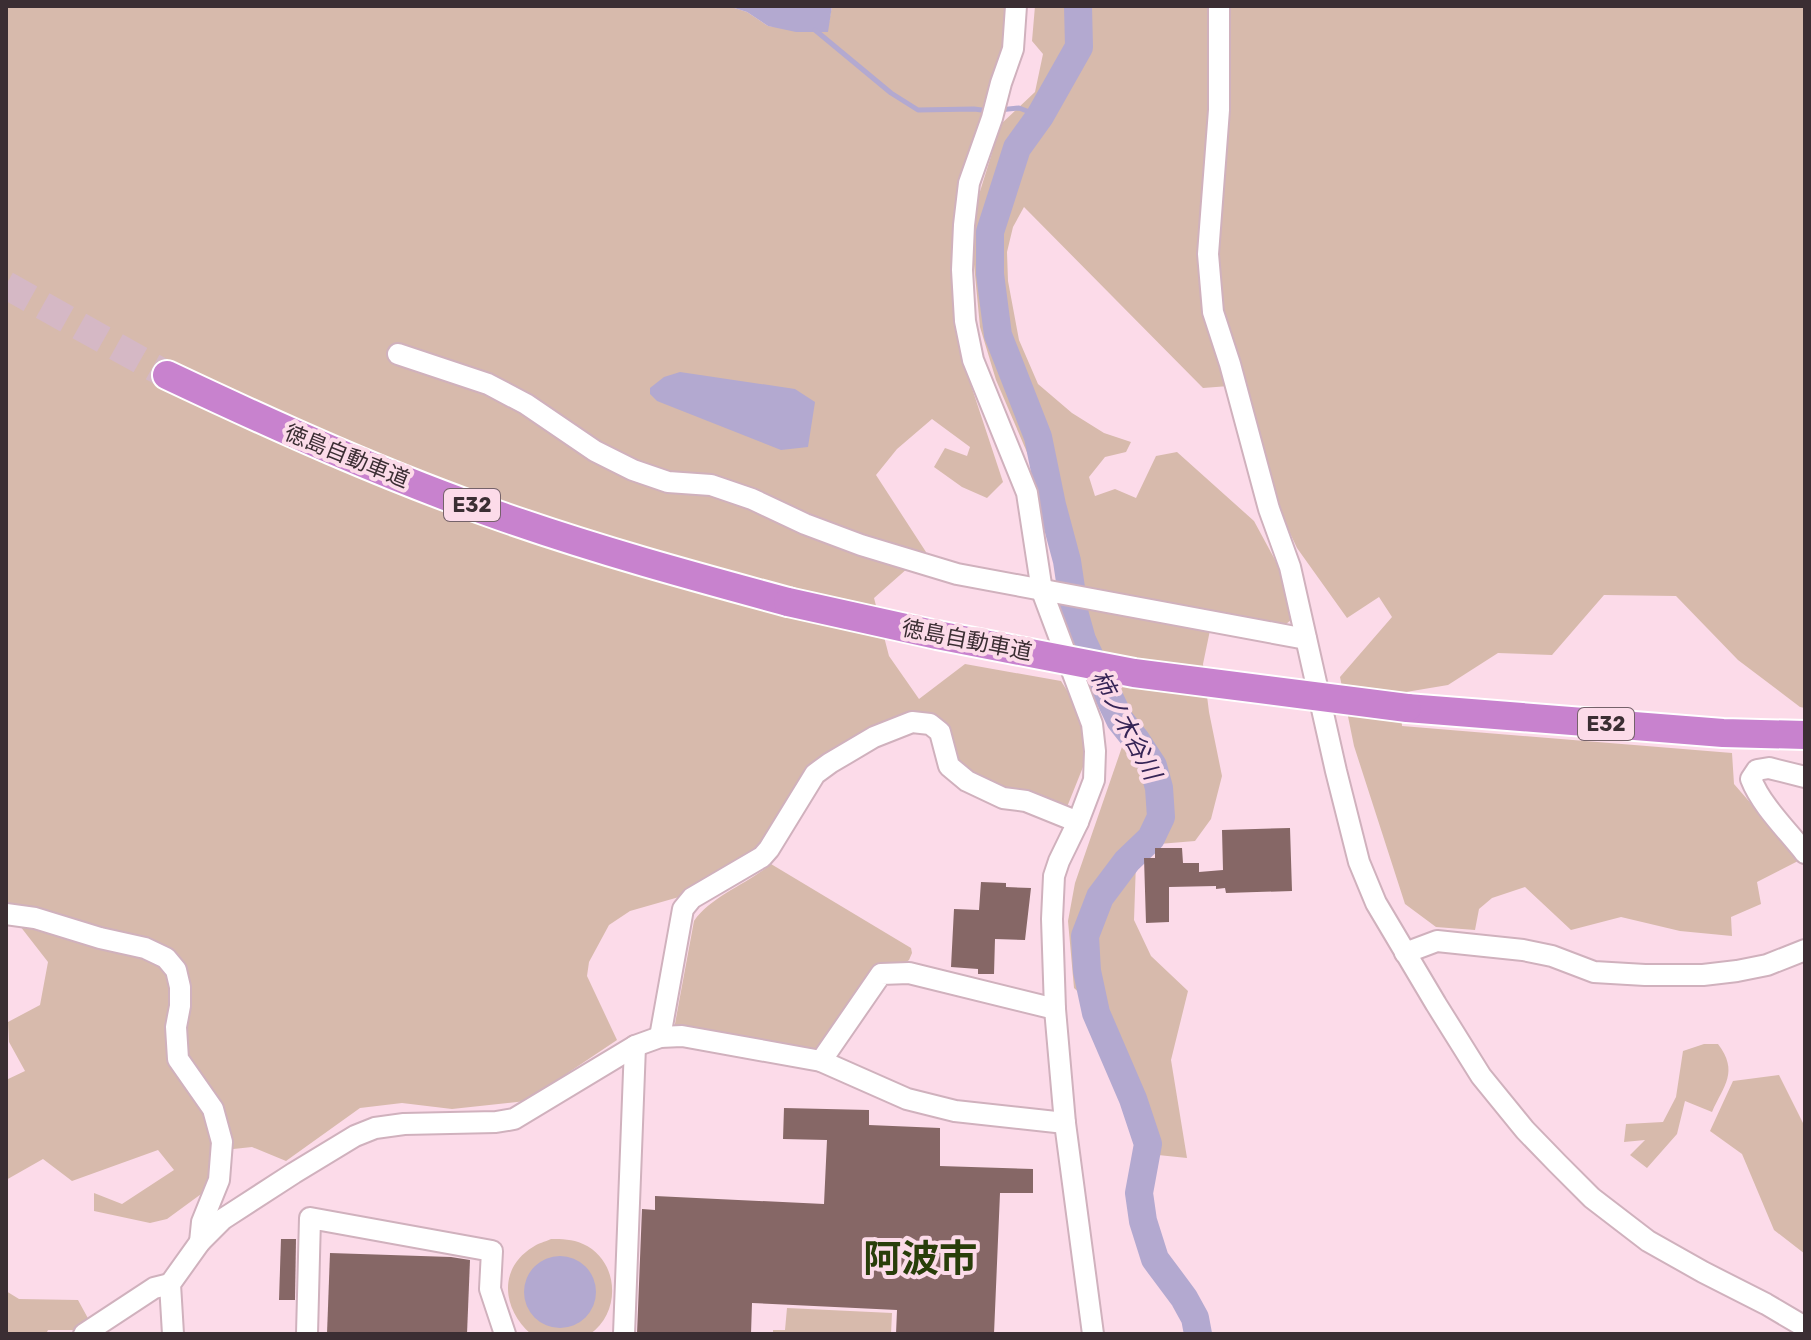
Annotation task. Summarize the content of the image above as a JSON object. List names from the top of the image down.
{
  "streets": {
    "highway": ["徳島自動車道", "E32"]
  },
  "districts": ["阿波市"],
  "water": ["柿ノ木谷川"]
}
